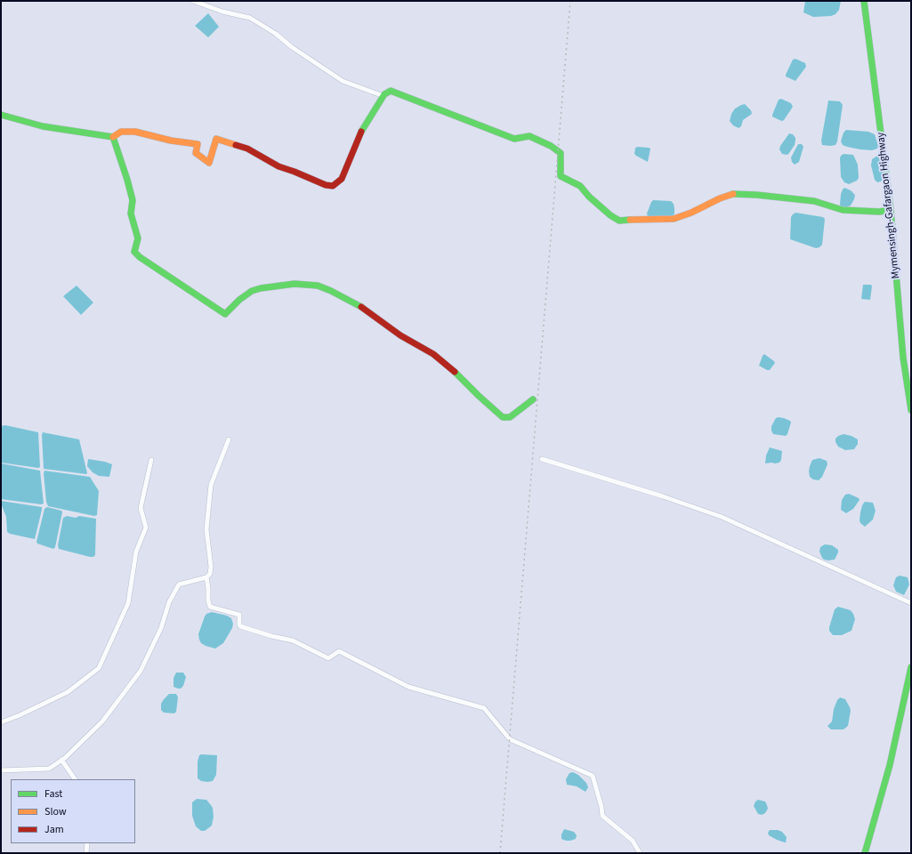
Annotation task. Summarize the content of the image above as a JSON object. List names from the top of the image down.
{
  "streets": {
    "street": ["Mymensingh-Gafargaon Highway"]
  },
  "legend": ["Fast", "Slow", "Jam"]
}
